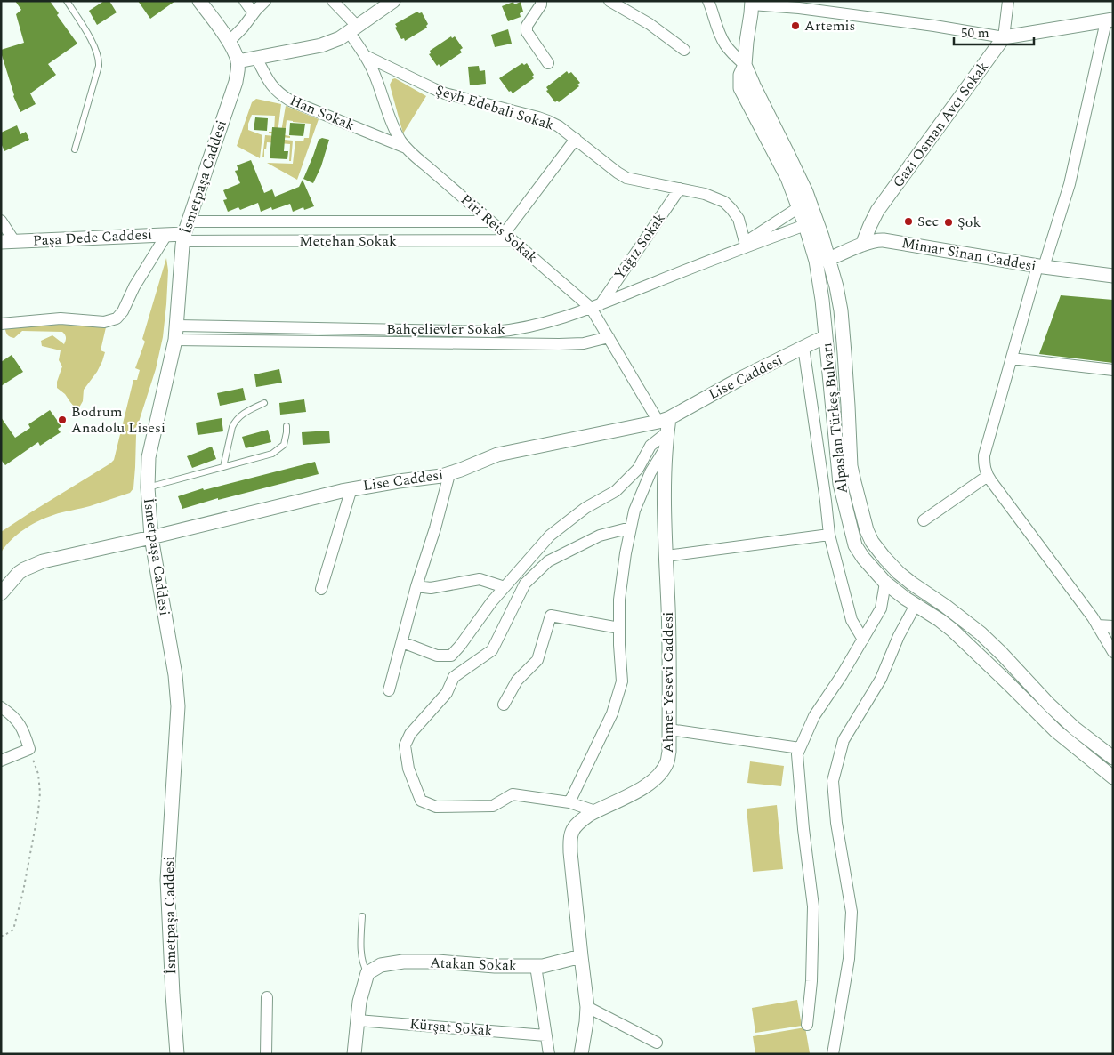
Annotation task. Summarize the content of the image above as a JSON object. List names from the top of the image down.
{
  "streets": {
    "street": [
      "Şeyh Edebali Sokak",
      "Han Sokak",
      "Gazi Osman Avcı Sokak",
      "İsmetpaşa Caddesi",
      "Piri Reis Sokak",
      "Paşa Dede Caddesi",
      "Metehan Sokak",
      "Yağız Sokak",
      "Mimar Sinan Caddesi",
      "Bahçelievler Sokak",
      "Lise Caddesi",
      "Alpaslan Türkeş Bulvarı",
      "Ahmet Yesevi Caddesi",
      "Atakan Sokak",
      "Kürşat Sokak"
    ]
  },
  "crossings": [
    ["Şeyh Edebali Sokak", "Piri Reis Sokak"],
    ["Şeyh Edebali Sokak", "Yağız Sokak"],
    ["Han Sokak", "Piri Reis Sokak"],
    ["Gazi Osman Avcı Sokak", "Mimar Sinan Caddesi"],
    ["İsmetpaşa Caddesi", "Paşa Dede Caddesi"],
    ["İsmetpaşa Caddesi", "Metehan Sokak"],
    ["İsmetpaşa Caddesi", "Bahçelievler Sokak"],
    ["İsmetpaşa Caddesi", "Lise Caddesi"],
    ["Piri Reis Sokak", "Metehan Sokak"],
    ["Piri Reis Sokak", "Yağız Sokak"],
    ["Piri Reis Sokak", "Bahçelievler Sokak"],
    ["Piri Reis Sokak", "Lise Caddesi"],
    ["Piri Reis Sokak", "Ahmet Yesevi Caddesi"],
    ["Paşa Dede Caddesi", "Metehan Sokak"],
    ["Yağız Sokak", "Bahçelievler Sokak"],
    ["Mimar Sinan Caddesi", "Alpaslan Türkeş Bulvarı"],
    ["Lise Caddesi", "Alpaslan Türkeş Bulvarı"],
    ["Lise Caddesi", "Ahmet Yesevi Caddesi"],
    ["Ahmet Yesevi Caddesi", "Atakan Sokak"]
  ],
  "places": [
    "Artemis",
    "Sec",
    "Şok",
    "Bodrum Anadolu Lisesi"
  ],
  "scale_bar": "50 m"
}
